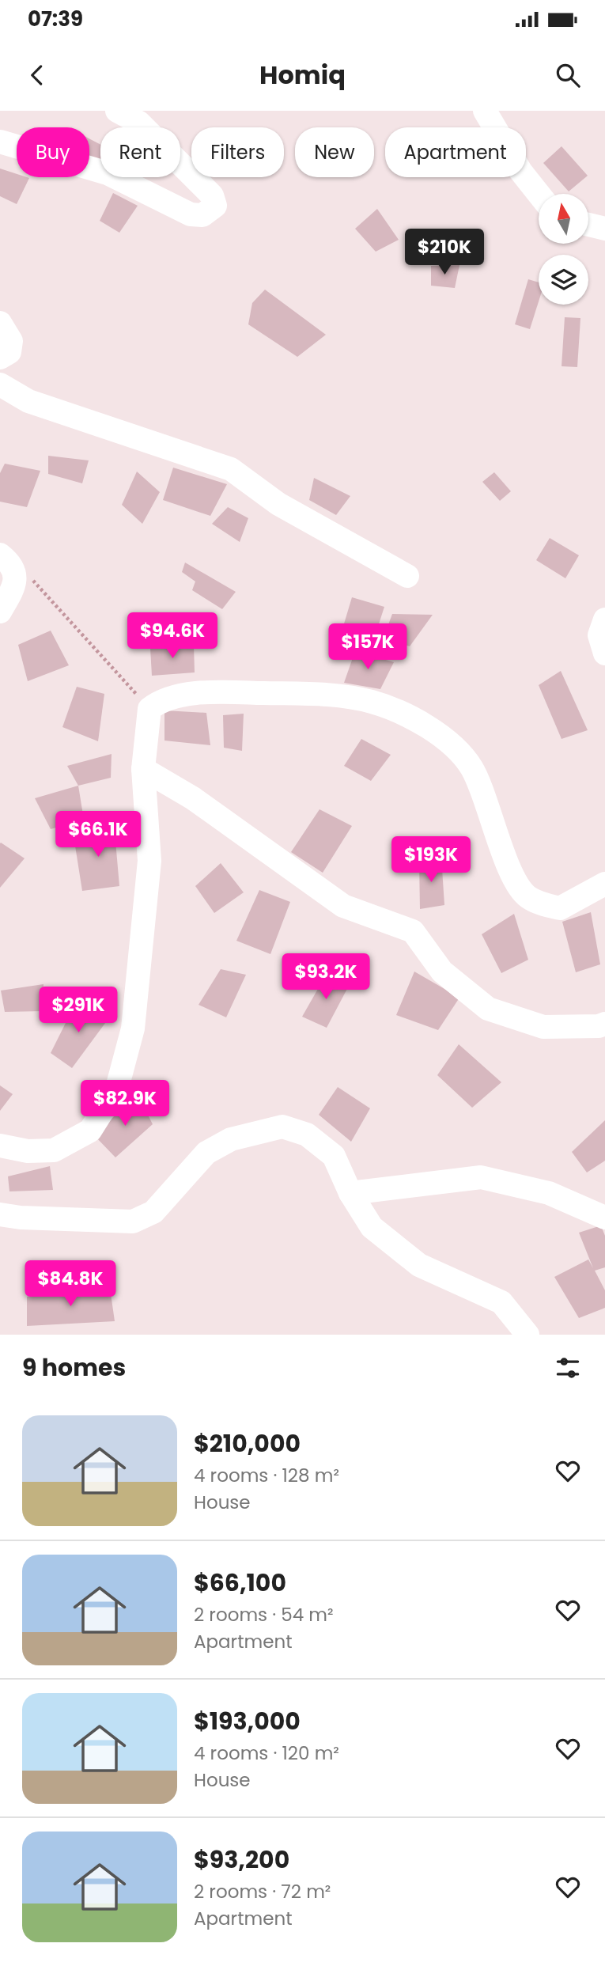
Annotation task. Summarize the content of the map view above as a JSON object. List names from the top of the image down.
{
  "north": "top",
  "page": {
    "status": "07:39",
    "header": "Homiq",
    "chip": [
      "Buy",
      "Rent",
      "Filters",
      "New",
      "Apartment"
    ],
    "price": [
      "$210K",
      "$94.6K",
      "$157K",
      "$66.1K",
      "$193K",
      "$93.2K",
      "$291K",
      "$82.9K",
      "$84.8K"
    ],
    "heading": "9 homes",
    "list": [
      {
        "name": "$210,000",
        "note": "4 rooms · 128 m² · House"
      },
      {
        "name": "$66,100",
        "note": "2 rooms · 54 m² · Apartment"
      },
      {
        "name": "$193,000",
        "note": "4 rooms · 120 m² · House"
      },
      {
        "name": "$93,200",
        "note": "2 rooms · 72 m² · Apartment"
      }
    ]
  }
}
